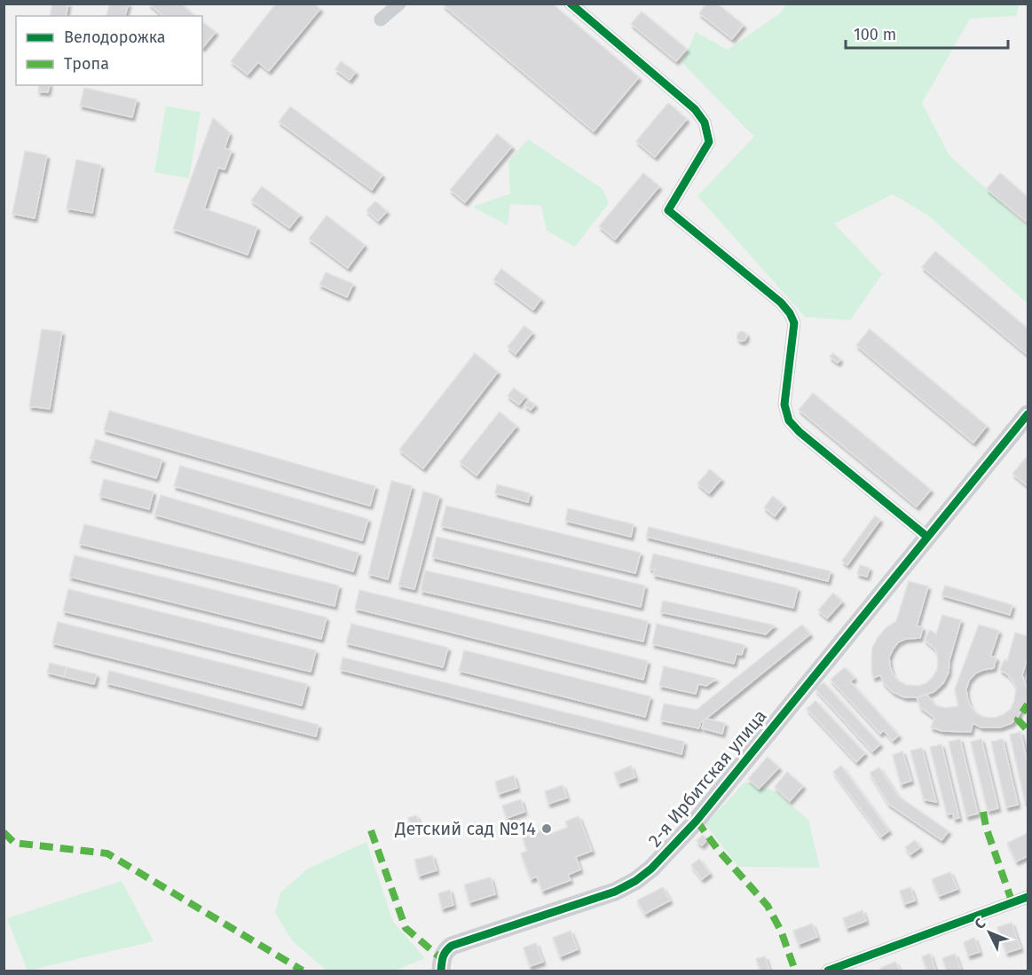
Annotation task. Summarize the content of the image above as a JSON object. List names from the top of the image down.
{
  "streets": {
    "street": ["2-я Ирбитская улица"]
  },
  "places": ["Детский сад №14"],
  "legend": ["Велодорожка", "Тропа"],
  "scale_bar": "100 m",
  "north": "top left"
}
